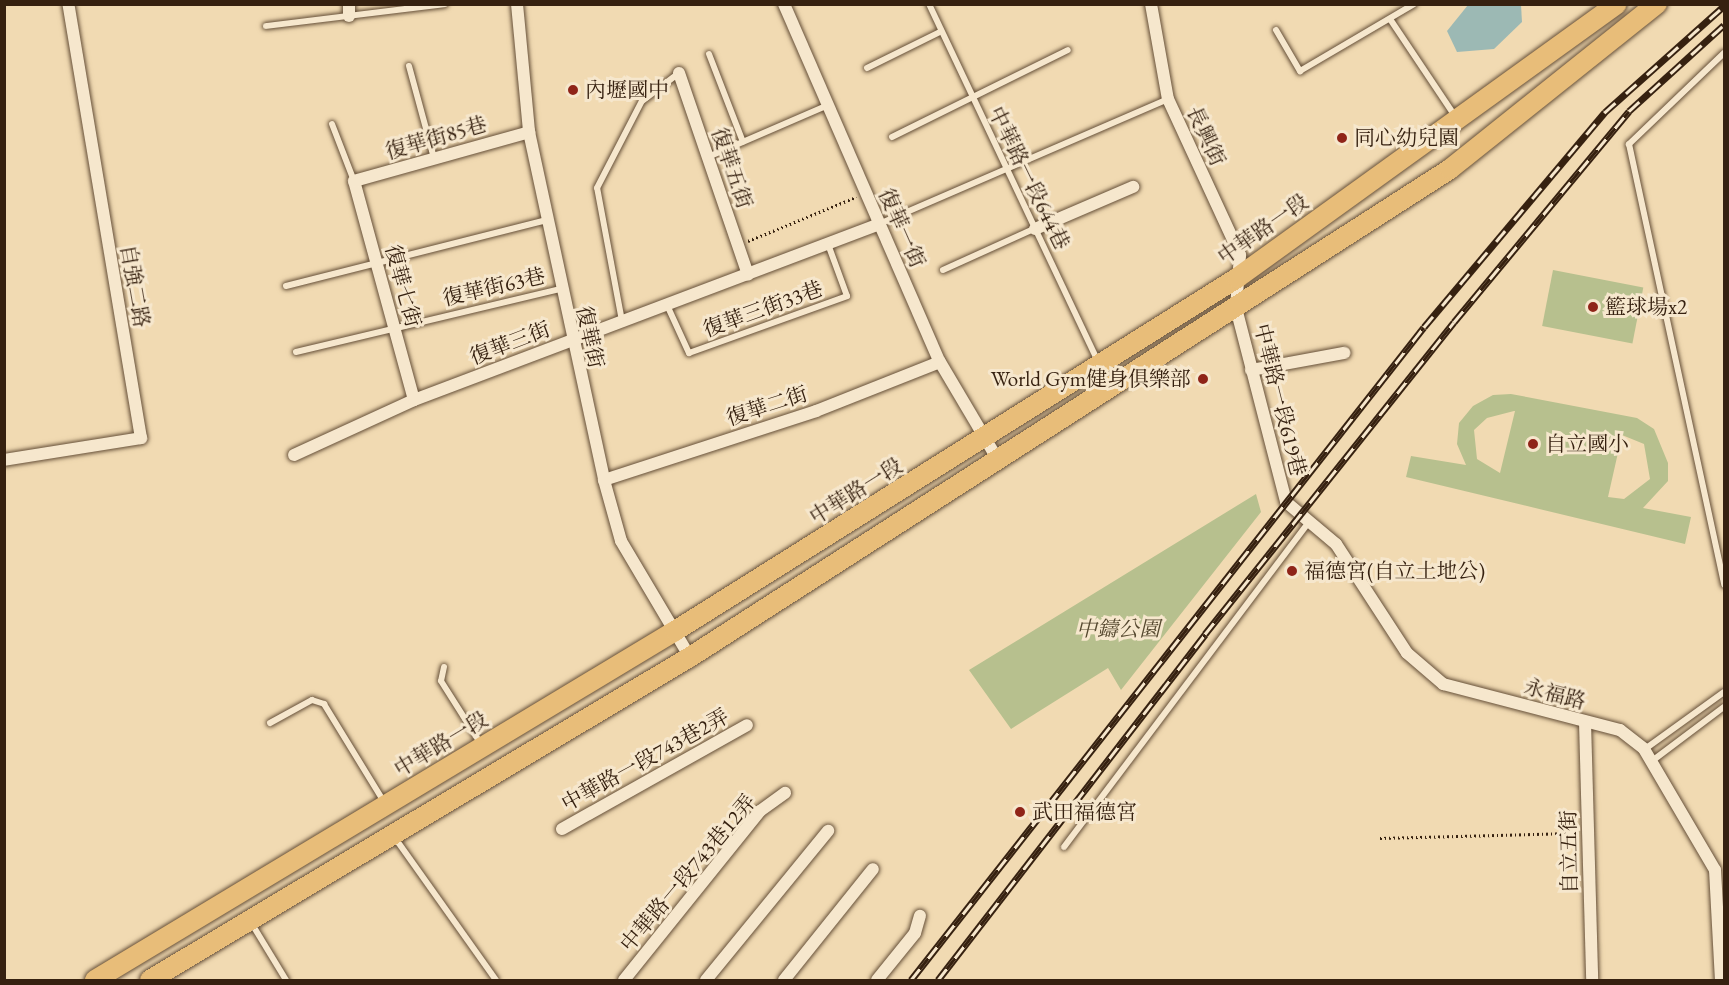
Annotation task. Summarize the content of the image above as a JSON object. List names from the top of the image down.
{
  "streets": {
    "main road": ["中華路一段"],
    "street": [
      "長興街",
      "復華街85巷",
      "復華五街",
      "復華一街",
      "自強二路",
      "復華七街",
      "復華街",
      "復華三街",
      "中華路一段619巷",
      "復華二街",
      "永福路",
      "中華路一段743巷2弄",
      "自立五街",
      "中華路一段743巷12弄"
    ],
    "lane": ["中華路一段644巷", "復華街63巷", "復華三街33巷"]
  },
  "crossings": [
    ["長興街", "中華路一段"],
    ["長興街", "中華路一段619巷"],
    ["復華街85巷", "復華七街"],
    ["復華街85巷", "復華街"],
    ["復華五街", "復華三街"],
    ["中華路一段644巷", "中華路一段"],
    ["復華一街", "中華路一段"],
    ["復華一街", "復華三街"],
    ["復華一街", "復華二街"],
    ["中華路一段", "復華街"],
    ["復華七街", "復華街63巷"],
    ["復華七街", "復華三街"],
    ["復華街63巷", "復華街"],
    ["復華三街33巷", "復華三街"],
    ["復華街", "復華三街"],
    ["復華街", "復華二街"],
    ["中華路一段619巷", "永福路"],
    ["永福路", "自立五街"]
  ],
  "parks": ["中鑄公園"],
  "places": [
    "內壢國中",
    "同心幼兒園",
    "籃球場x2",
    "World Gym健身俱樂部",
    "自立國小",
    "福德宮(自立土地公)",
    "武田福德宮"
  ]
}
